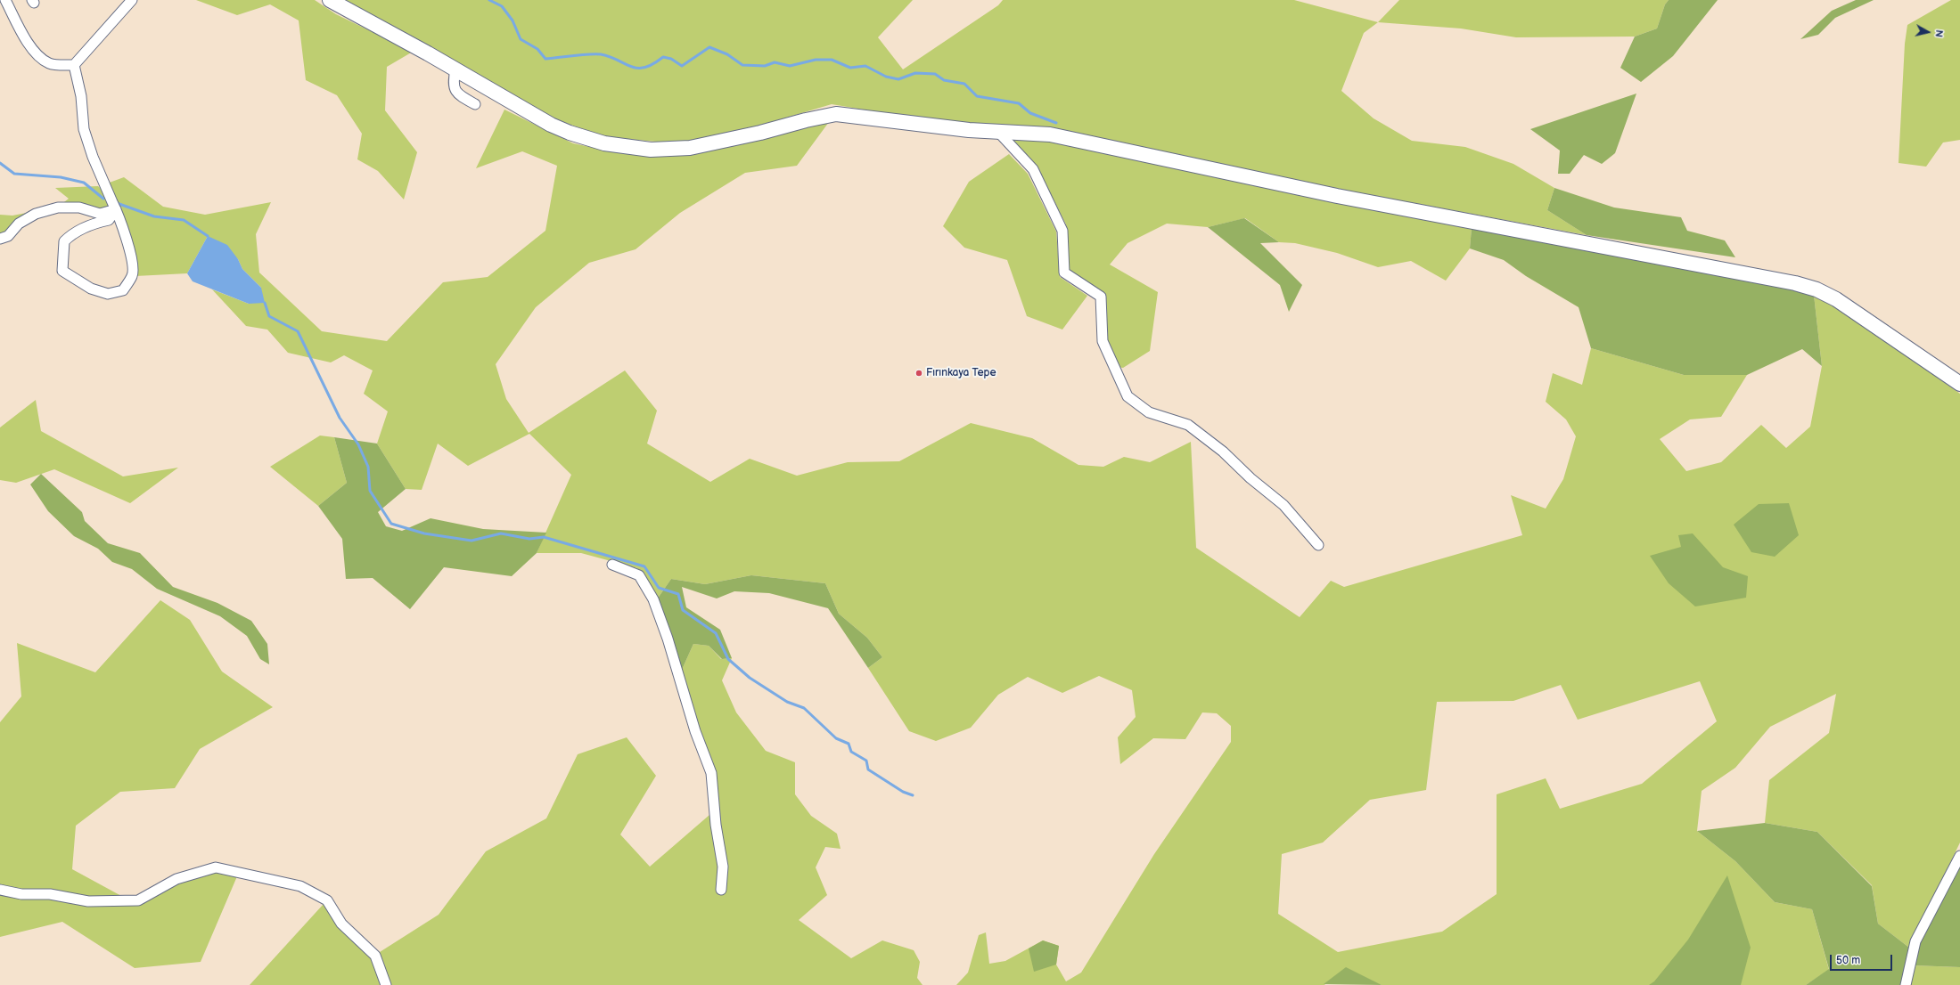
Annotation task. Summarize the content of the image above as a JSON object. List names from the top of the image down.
{
  "places": ["Fırınkaya Tepe"],
  "scale_bar": "50 m",
  "north": "right"
}
